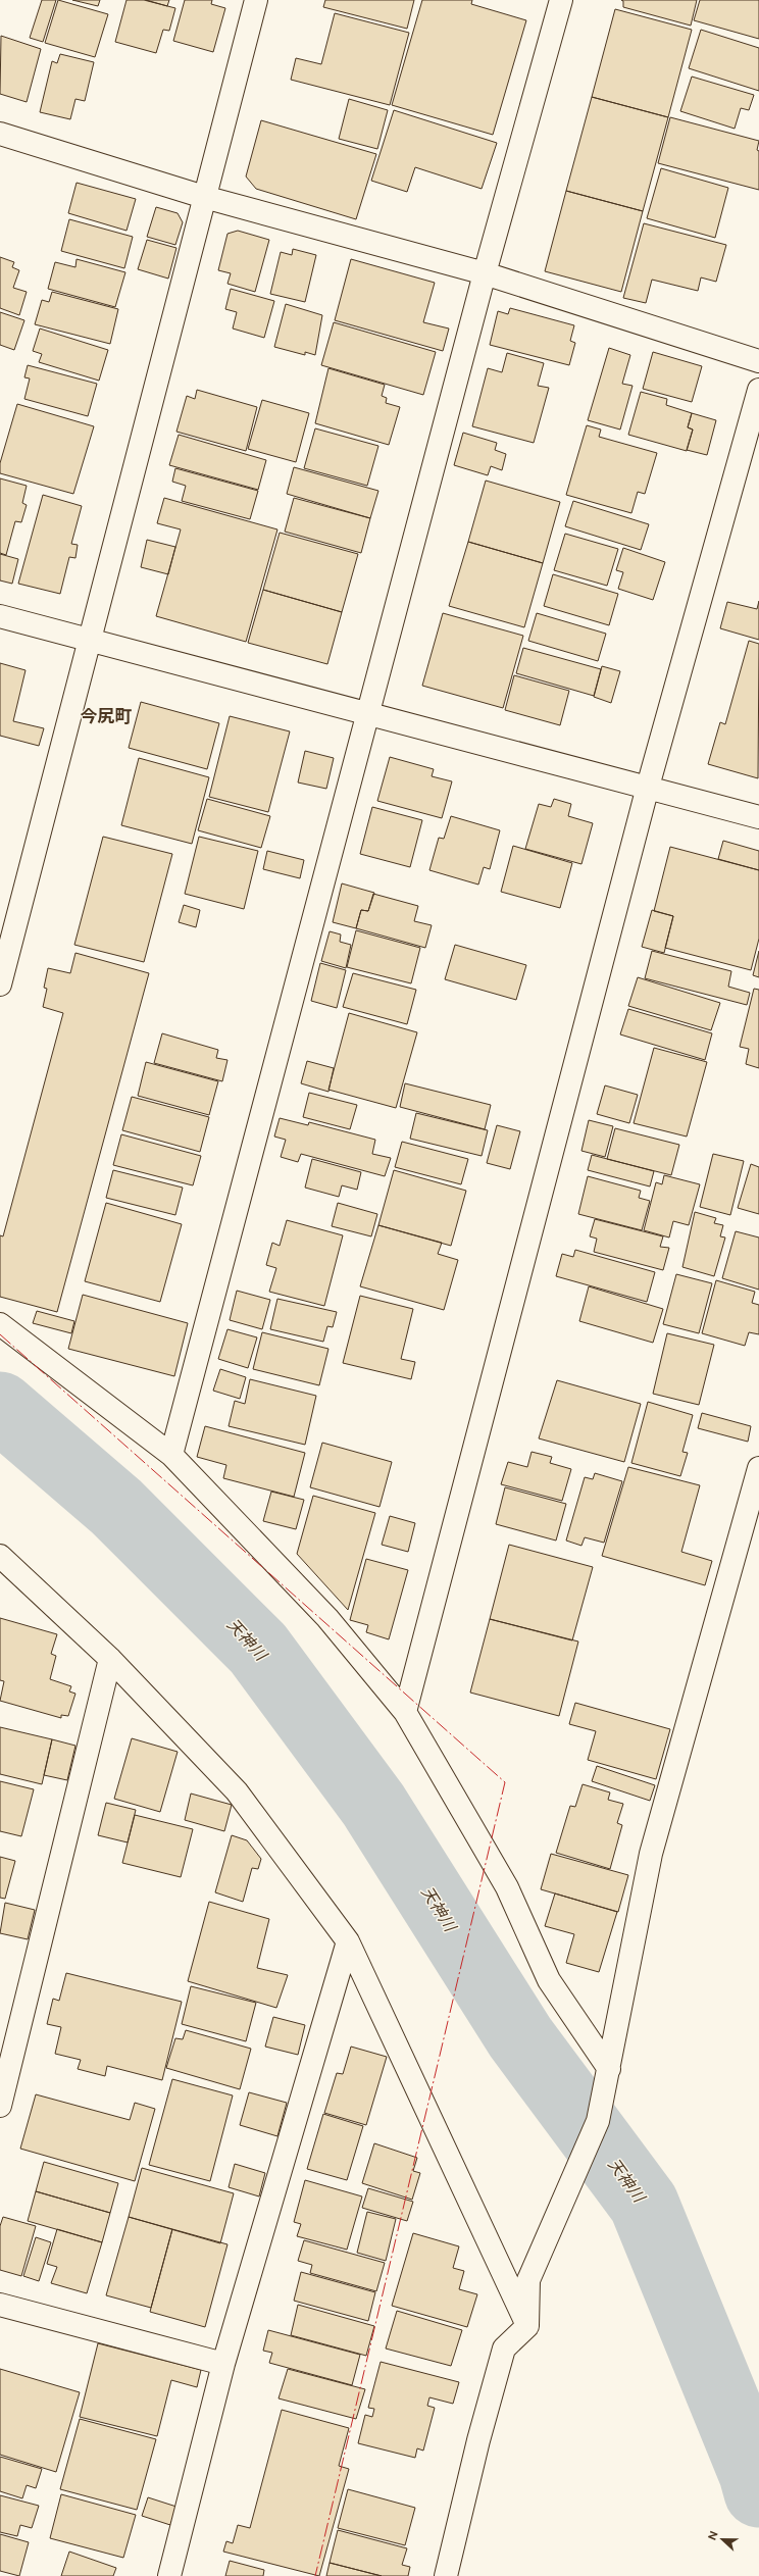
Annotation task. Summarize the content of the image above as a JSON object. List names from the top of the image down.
{
  "districts": ["今尻町"],
  "water": ["天神川"],
  "north": "left"
}
